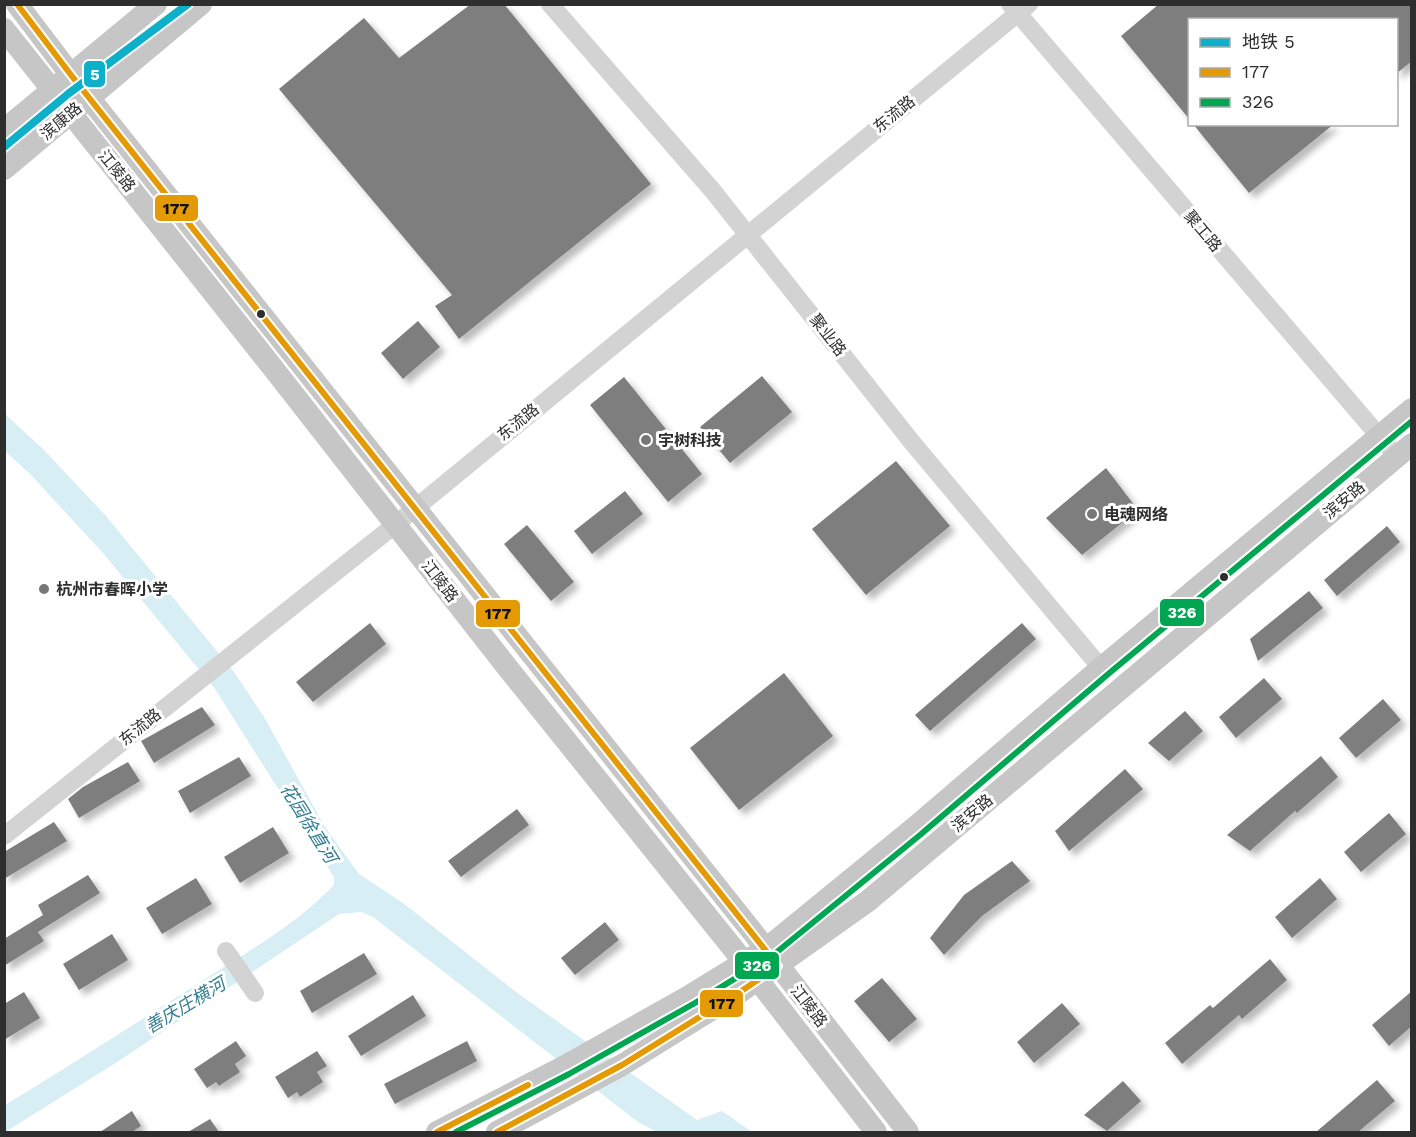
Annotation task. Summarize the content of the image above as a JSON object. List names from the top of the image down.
{
  "streets": {
    "main road": ["滨康路", "江陵路", "滨安路"],
    "street": ["东流路", "聚工路", "聚业路"]
  },
  "crossings": [
    ["东流路", "江陵路"],
    ["东流路", "聚工路"],
    ["东流路", "聚业路"],
    ["滨康路", "江陵路"],
    ["江陵路", "滨安路"],
    ["聚工路", "滨安路"],
    ["聚业路", "滨安路"]
  ],
  "water": ["花园徐直河", "善庆庄横河"],
  "places": ["宇树科技", "电魂网络", "杭州市春晖小学"],
  "lines": ["metro line 5", "transit line 177", "transit line 326"],
  "legend": ["地铁 5", "177", "326"]
}
